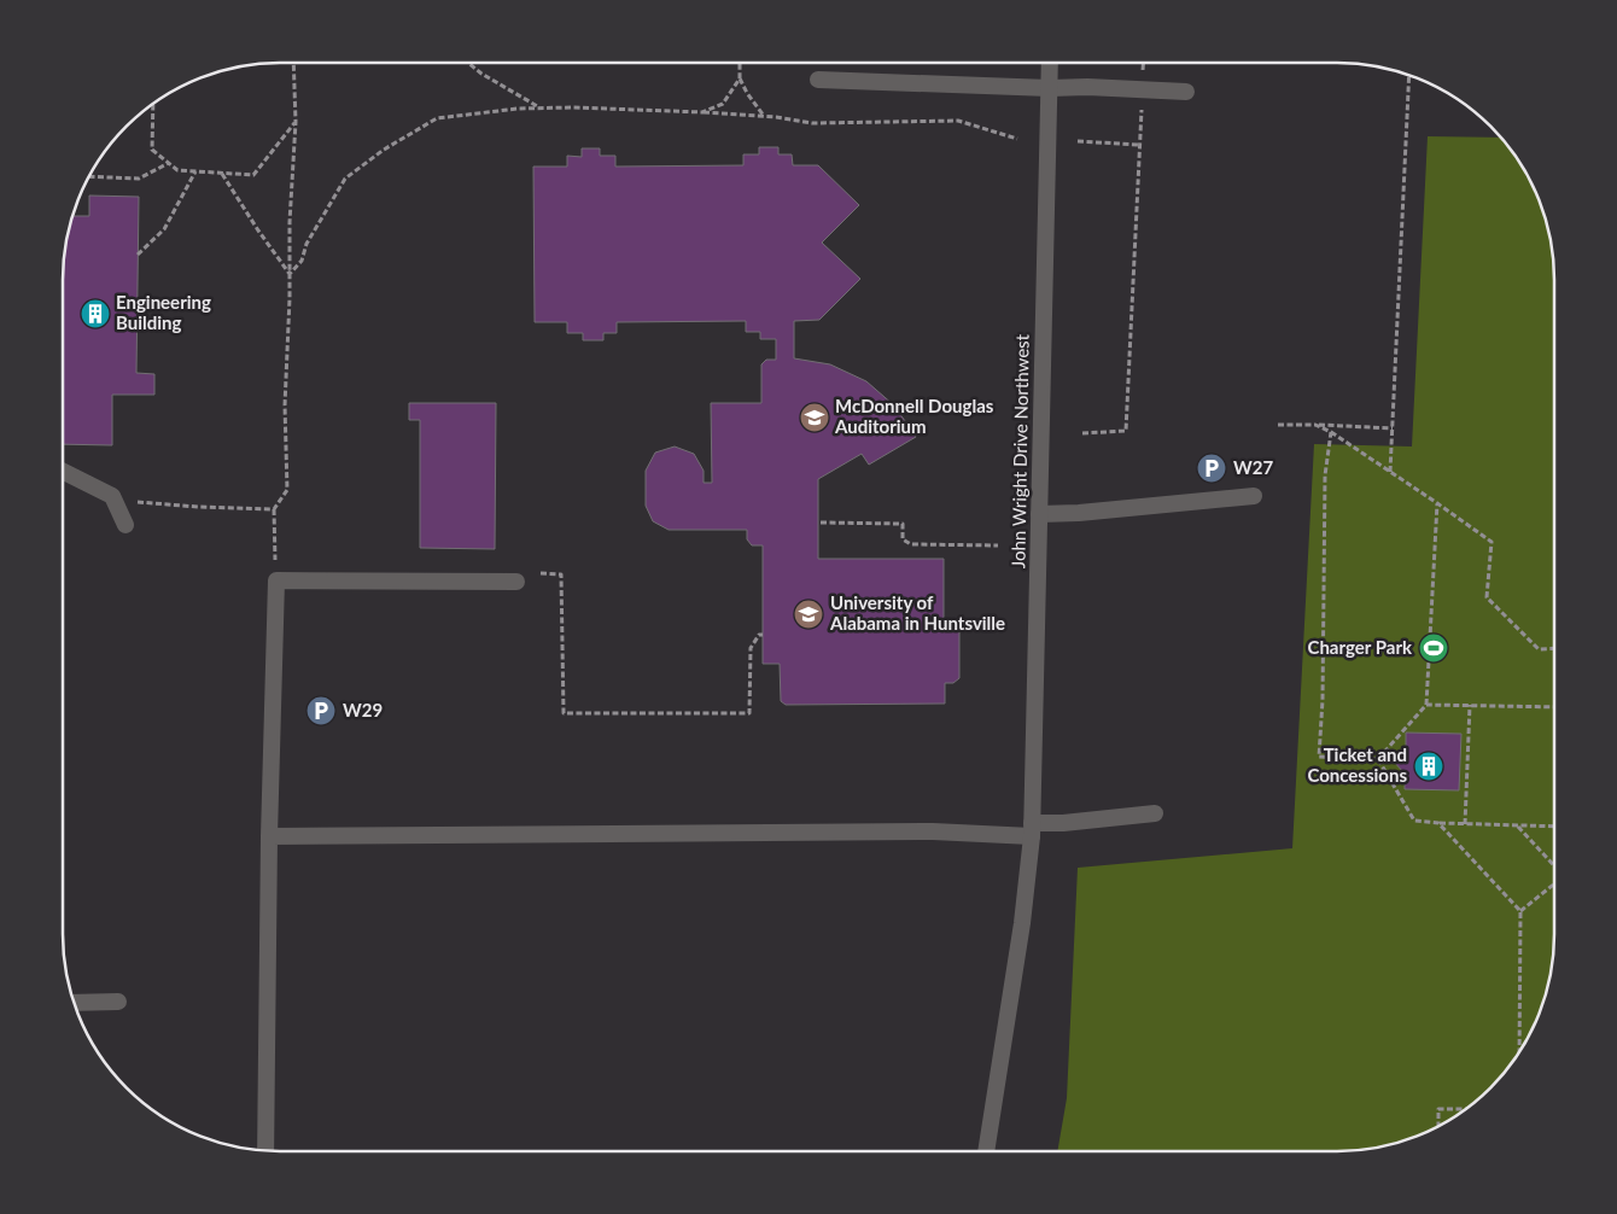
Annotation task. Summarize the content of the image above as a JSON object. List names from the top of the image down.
{
  "streets": {
    "street": ["John Wright Drive Northwest"]
  },
  "places": {
    "building": ["Engineering Building", "Ticket and Concessions"],
    "school or university": ["McDonnell Douglas Auditorium", "University of Alabama in Huntsville"],
    "parking": ["W27", "W29"],
    "sports": ["Charger Park"]
  }
}
